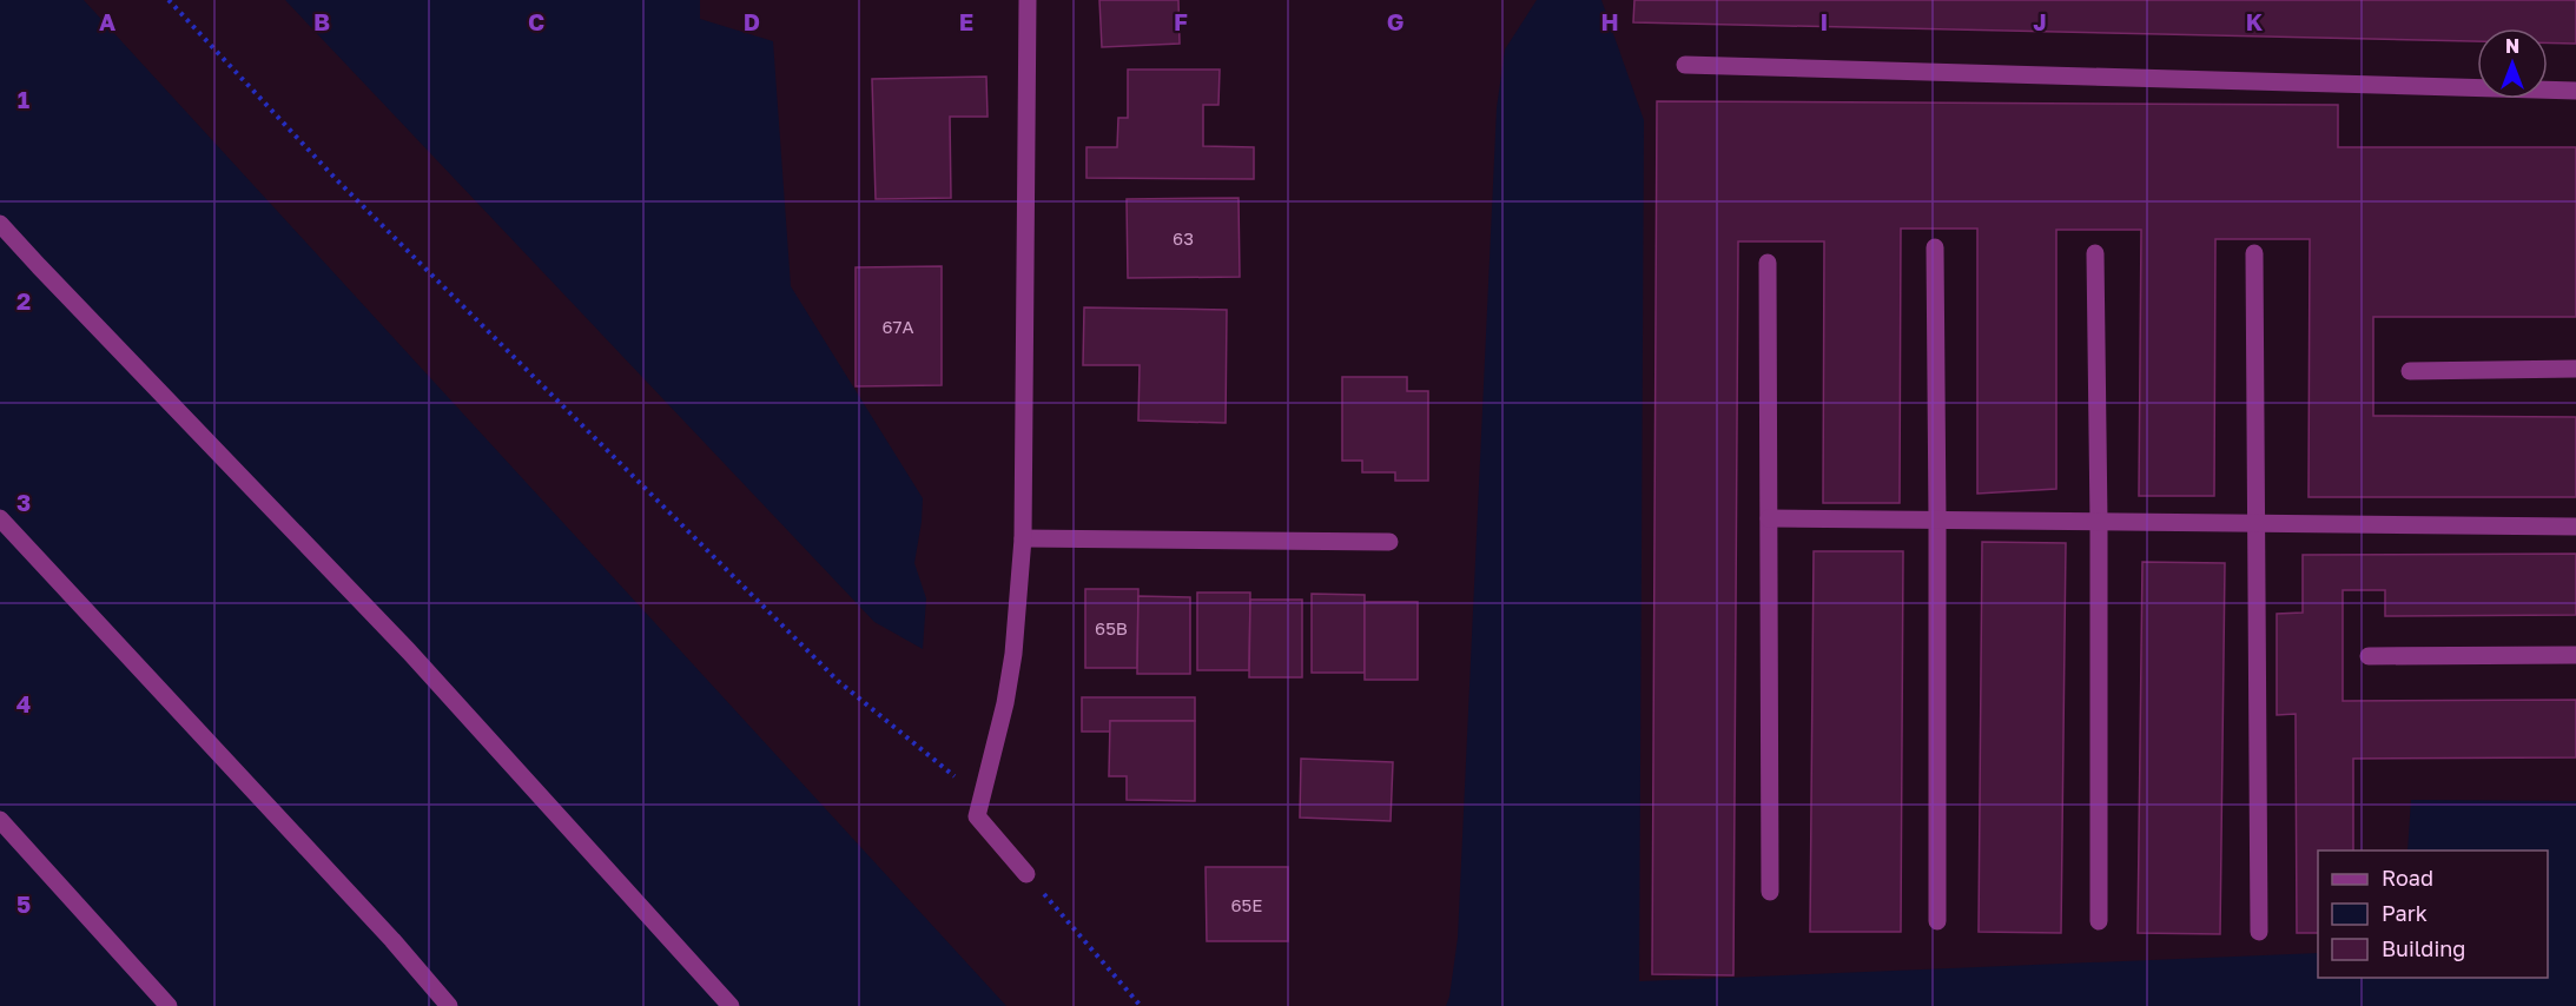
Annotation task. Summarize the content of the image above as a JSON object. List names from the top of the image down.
{
  "house_numbers": [
    "63",
    "67А",
    "65В",
    "65Е"
  ],
  "legend": ["Road", "Park", "Building"],
  "north": "top",
  "grid": {
    "columns": [
      "A",
      "B",
      "C",
      "D",
      "E",
      "F",
      "G",
      "H",
      "I",
      "J",
      "K"
    ],
    "rows": [
      "1",
      "2",
      "3",
      "4",
      "5"
    ]
  }
}
